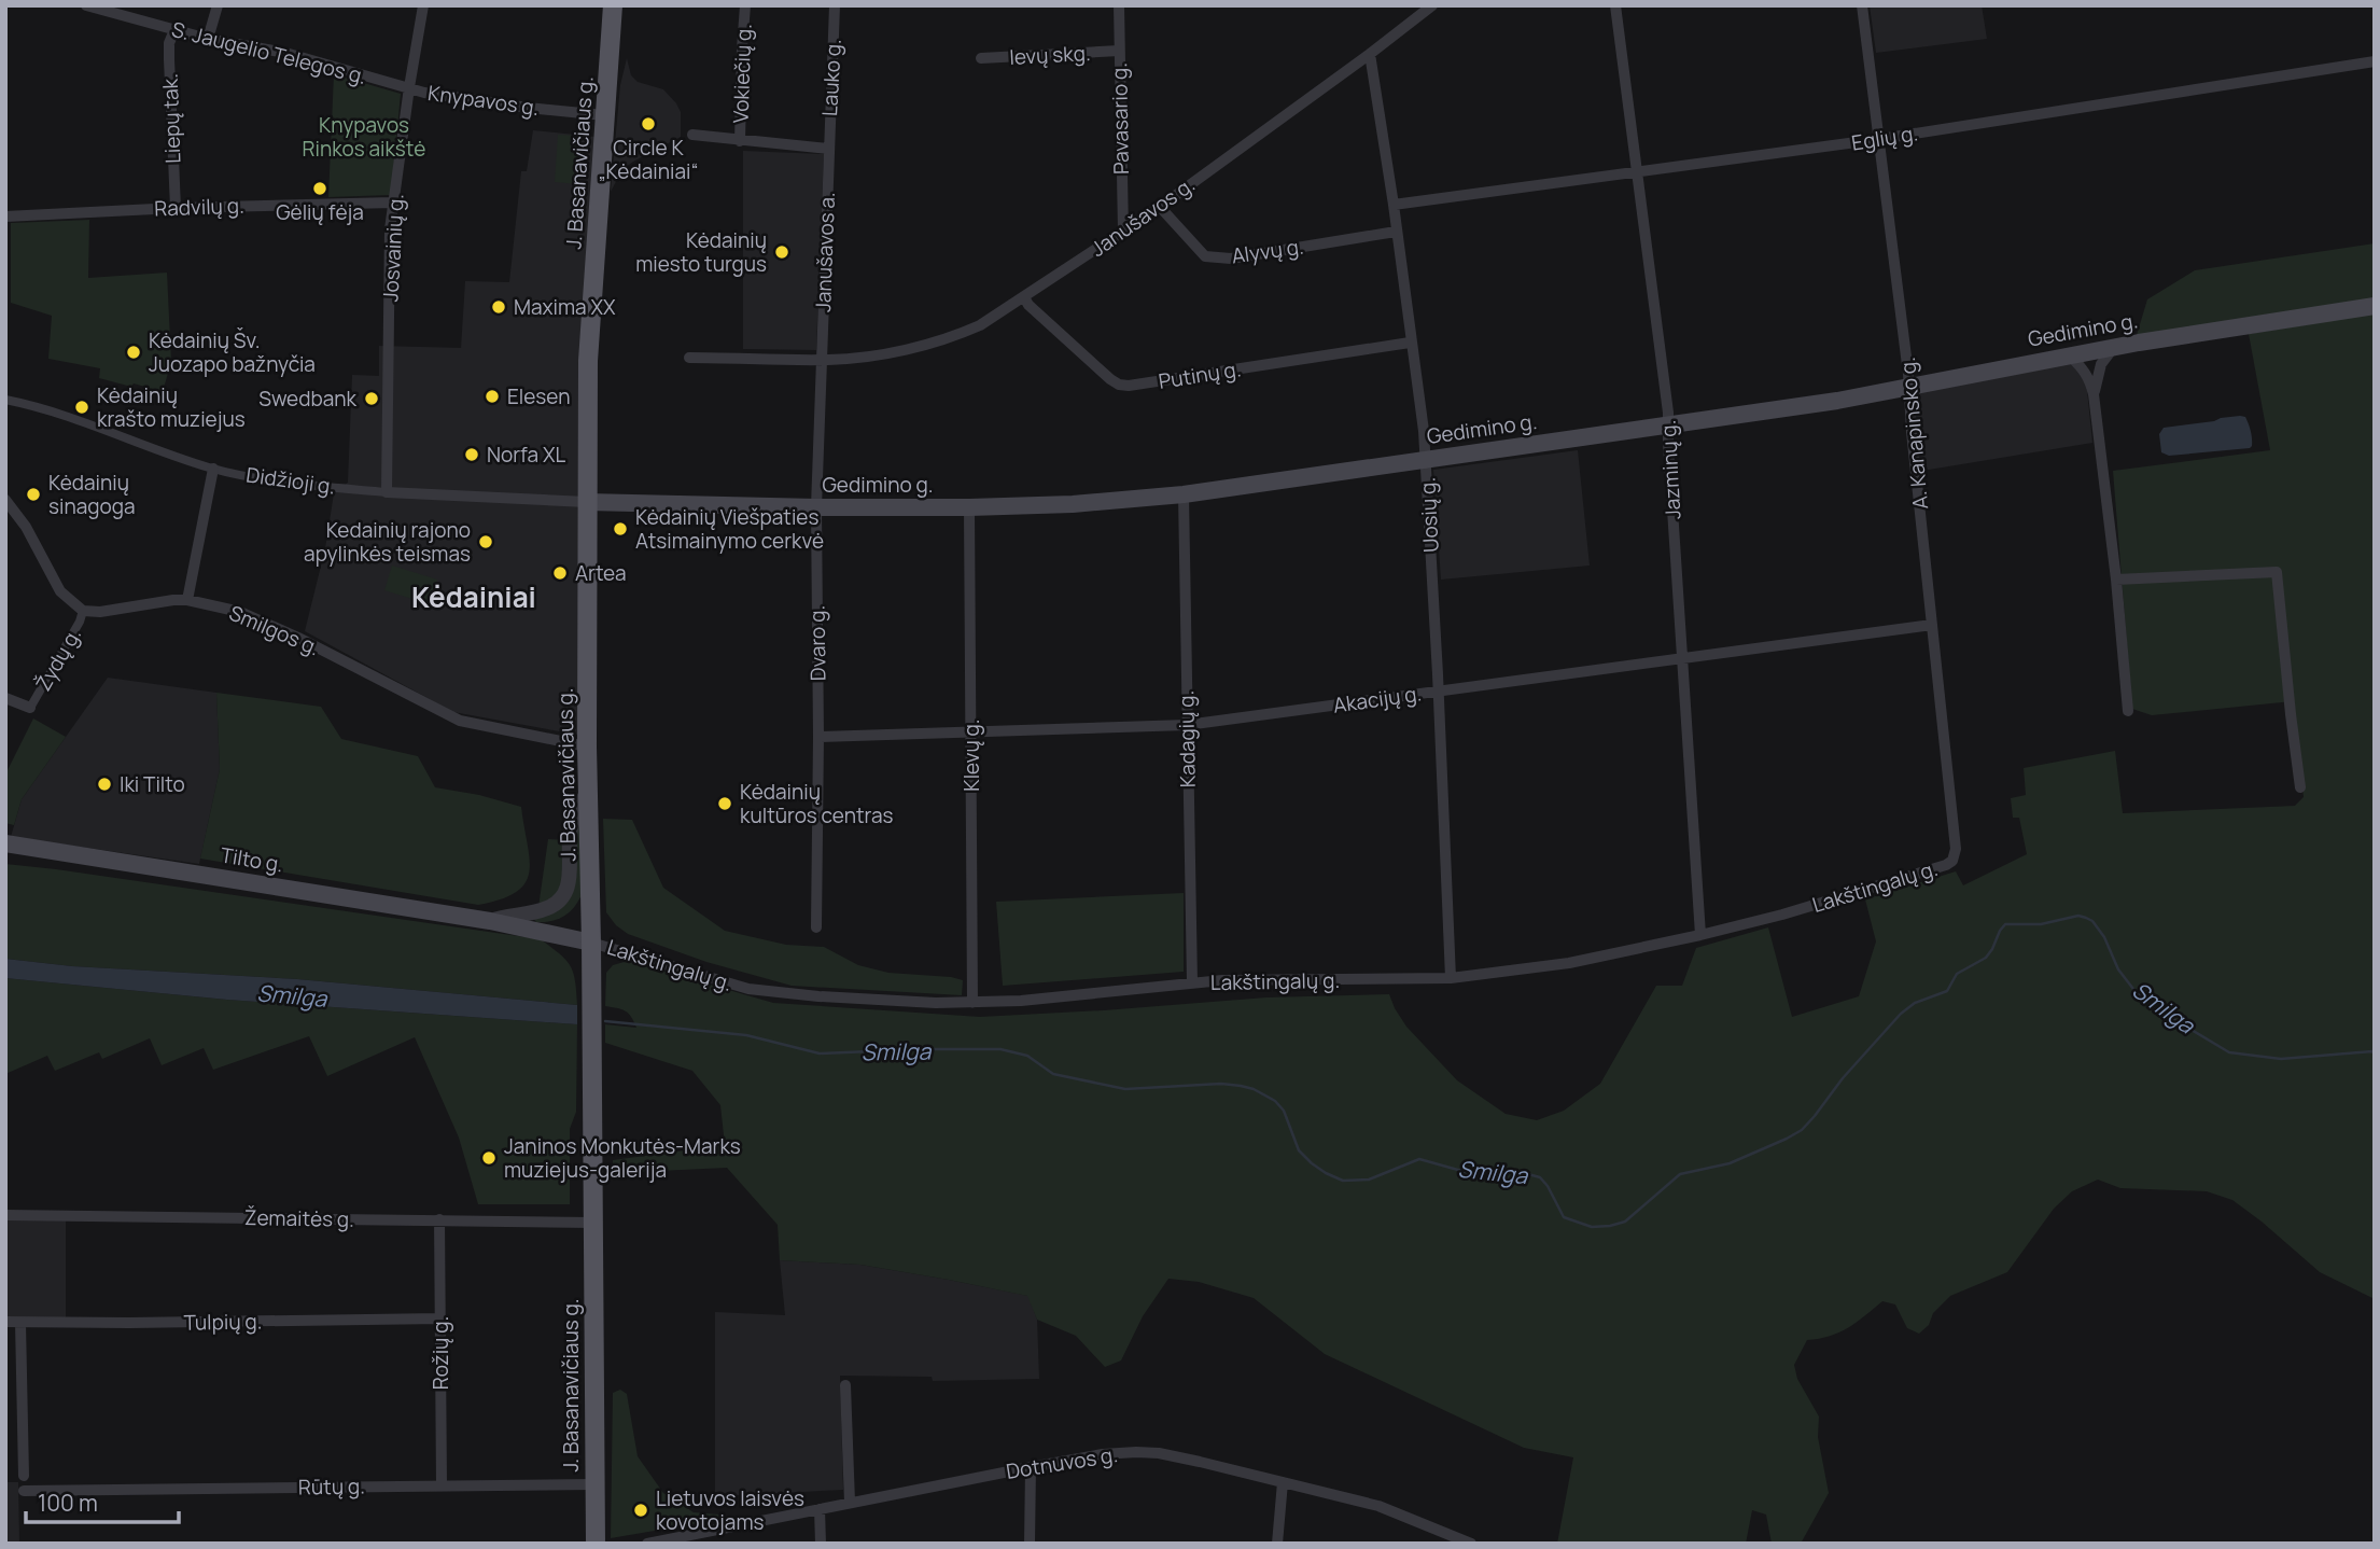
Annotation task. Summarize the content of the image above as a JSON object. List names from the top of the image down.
{
  "streets": {
    "main road": ["J. Basanavičiaus g.", "Gedimino g.", "Tilto g."],
    "street": [
      "S. Jaugelio Telegos g.",
      "Ievų skg.",
      "Vokiečių g.",
      "Lauko g.",
      "Knypavos g.",
      "Liepų tak.",
      "Pavasario g.",
      "Eglių g.",
      "Radvilų g.",
      "Janušavos g.",
      "Josvainių g.",
      "Alyvų g.",
      "Janušavos a.",
      "Putinų g.",
      "A. Kanapinsko g.",
      "Jazminų g.",
      "Didžioji g.",
      "Uosių g.",
      "Smilgos g.",
      "Dvaro g.",
      "Žydų g.",
      "Akacijų g.",
      "Kadagių g.",
      "Klevų g.",
      "Lakštingalų g.",
      "Žemaitės g.",
      "Tulpių g.",
      "Rožių g.",
      "Dotnuvos g.",
      "Rūtų g."
    ]
  },
  "crossings": [
    ["S. Jaugelio Telegos g.", "Knypavos g."],
    ["S. Jaugelio Telegos g.", "Liepų tak."],
    ["S. Jaugelio Telegos g.", "Josvainių g."],
    ["Ievų skg.", "Pavasario g."],
    ["Lauko g.", "Janušavos a."],
    ["Knypavos g.", "J. Basanavičiaus g."],
    ["Knypavos g.", "Josvainių g."],
    ["Liepų tak.", "Radvilų g."],
    ["Pavasario g.", "Janušavos g."],
    ["Eglių g.", "A. Kanapinsko g."],
    ["Eglių g.", "Jazminų g."],
    ["Eglių g.", "Uosių g."],
    ["J. Basanavičiaus g.", "Gedimino g."],
    ["J. Basanavičiaus g.", "Didžioji g."],
    ["J. Basanavičiaus g.", "Smilgos g."],
    ["J. Basanavičiaus g.", "Tilto g."],
    ["J. Basanavičiaus g.", "Lakštingalų g."],
    ["J. Basanavičiaus g.", "Žemaitės g."],
    ["J. Basanavičiaus g.", "Rūtų g."],
    ["Radvilų g.", "Josvainių g."],
    ["Janušavos g.", "Alyvų g."],
    ["Janušavos g.", "Janušavos a."],
    ["Janušavos g.", "Putinų g."],
    ["Janušavos g.", "Uosių g."],
    ["Janušavos g.", "Dvaro g."],
    ["Josvainių g.", "Didžioji g."],
    ["Alyvų g.", "Uosių g."],
    ["Janušavos a.", "Dvaro g."],
    ["Gedimino g.", "A. Kanapinsko g."],
    ["Gedimino g.", "Jazminų g."],
    ["Gedimino g.", "Didžioji g."],
    ["Gedimino g.", "Uosių g."],
    ["Gedimino g.", "Dvaro g."],
    ["Gedimino g.", "Kadagių g."],
    ["Gedimino g.", "Klevų g."],
    ["Putinų g.", "Uosių g."],
    ["A. Kanapinsko g.", "Akacijų g."],
    ["A. Kanapinsko g.", "Lakštingalų g."],
    ["Jazminų g.", "Akacijų g."],
    ["Jazminų g.", "Lakštingalų g."],
    ["Uosių g.", "Akacijų g."],
    ["Uosių g.", "Lakštingalų g."],
    ["Smilgos g.", "Žydų g."],
    ["Dvaro g.", "Akacijų g."],
    ["Akacijų g.", "Kadagių g."],
    ["Akacijų g.", "Klevų g."],
    ["Kadagių g.", "Lakštingalų g."],
    ["Klevų g.", "Lakštingalų g."],
    ["Tilto g.", "Lakštingalų g."],
    ["Žemaitės g.", "Rožių g."],
    ["Tulpių g.", "Rožių g."],
    ["Rožių g.", "Rūtų g."]
  ],
  "districts": ["Kėdainiai"],
  "water": ["Smilga"],
  "parks": ["Knypavos Rinkos aikštė"],
  "places": [
    "Circle K „Kėdainiai“",
    "Gėlių fėja",
    "Kėdainių miesto turgus",
    "Maxima XX",
    "Kėdainių Šv. Juozapo bažnyčia",
    "Elesen",
    "Swedbank",
    "Kėdainių krašto muziejus",
    "Norfa XL",
    "Kėdainių sinagoga",
    "Kėdainių Viešpaties Atsimainymo cerkvė",
    "Kedainių rajono apylinkės teismas",
    "Artea",
    "Iki Tilto",
    "Kėdainių kultūros centras",
    "Janinos Monkutės-Marks muziejus-galerija",
    "Lietuvos laisvės kovotojams"
  ],
  "scale_bar": "100 m"
}
